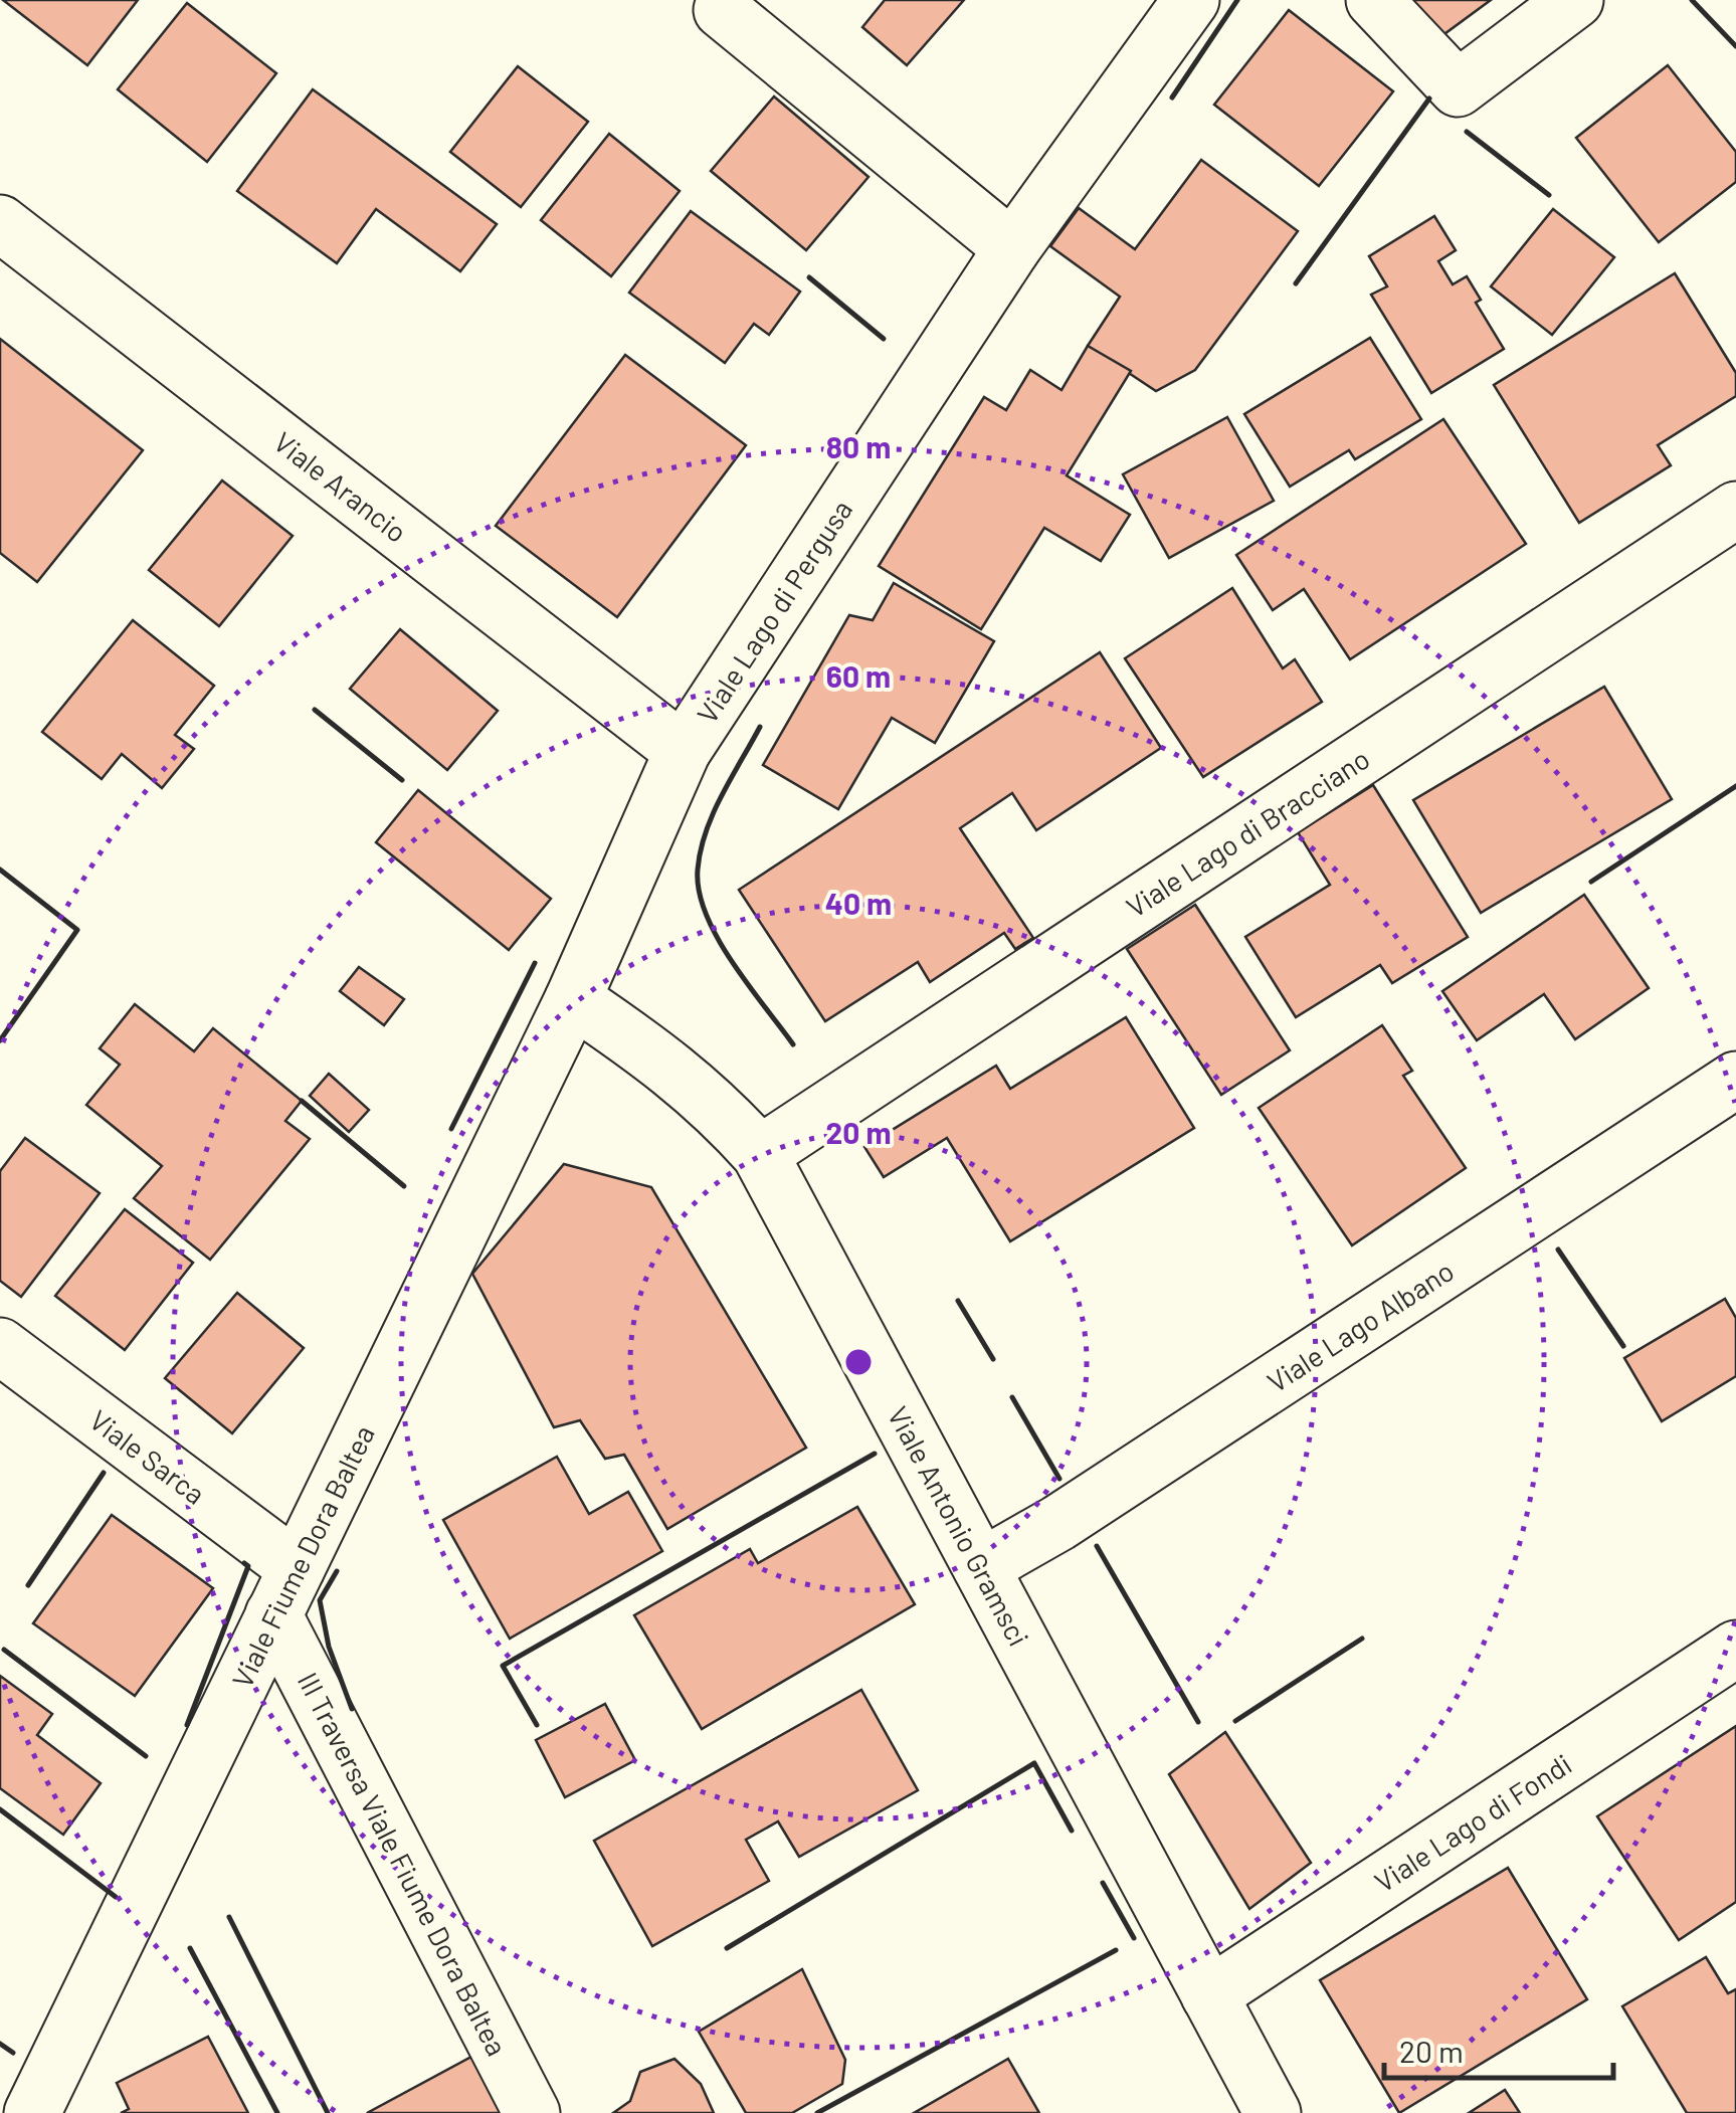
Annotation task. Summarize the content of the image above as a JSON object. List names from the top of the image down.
{
  "streets": {
    "street": [
      "Viale Arancio",
      "Viale Lago di Pergusa",
      "Viale Lago di Bracciano",
      "Viale Lago Albano",
      "Viale Sarca",
      "Viale Antonio Gramsci",
      "Viale Fiume Dora Baltea",
      "Viale Lago di Fondi",
      "III Traversa Viale Fiume Dora Baltea"
    ]
  },
  "crossings": [
    ["Viale Arancio", "Viale Lago di Pergusa"],
    ["Viale Lago di Pergusa", "Viale Antonio Gramsci"],
    ["Viale Lago di Pergusa", "Viale Fiume Dora Baltea"],
    ["Viale Lago di Bracciano", "Viale Antonio Gramsci"],
    ["Viale Lago Albano", "Viale Antonio Gramsci"],
    ["Viale Sarca", "Viale Fiume Dora Baltea"],
    ["Viale Sarca", "III Traversa Viale Fiume Dora Baltea"],
    ["Viale Antonio Gramsci", "Viale Fiume Dora Baltea"],
    ["Viale Antonio Gramsci", "Viale Lago di Fondi"],
    ["Viale Fiume Dora Baltea", "III Traversa Viale Fiume Dora Baltea"]
  ],
  "scale_bar": "20 m",
  "rings": [
    "80 m",
    "60 m",
    "40 m",
    "20 m"
  ]
}
